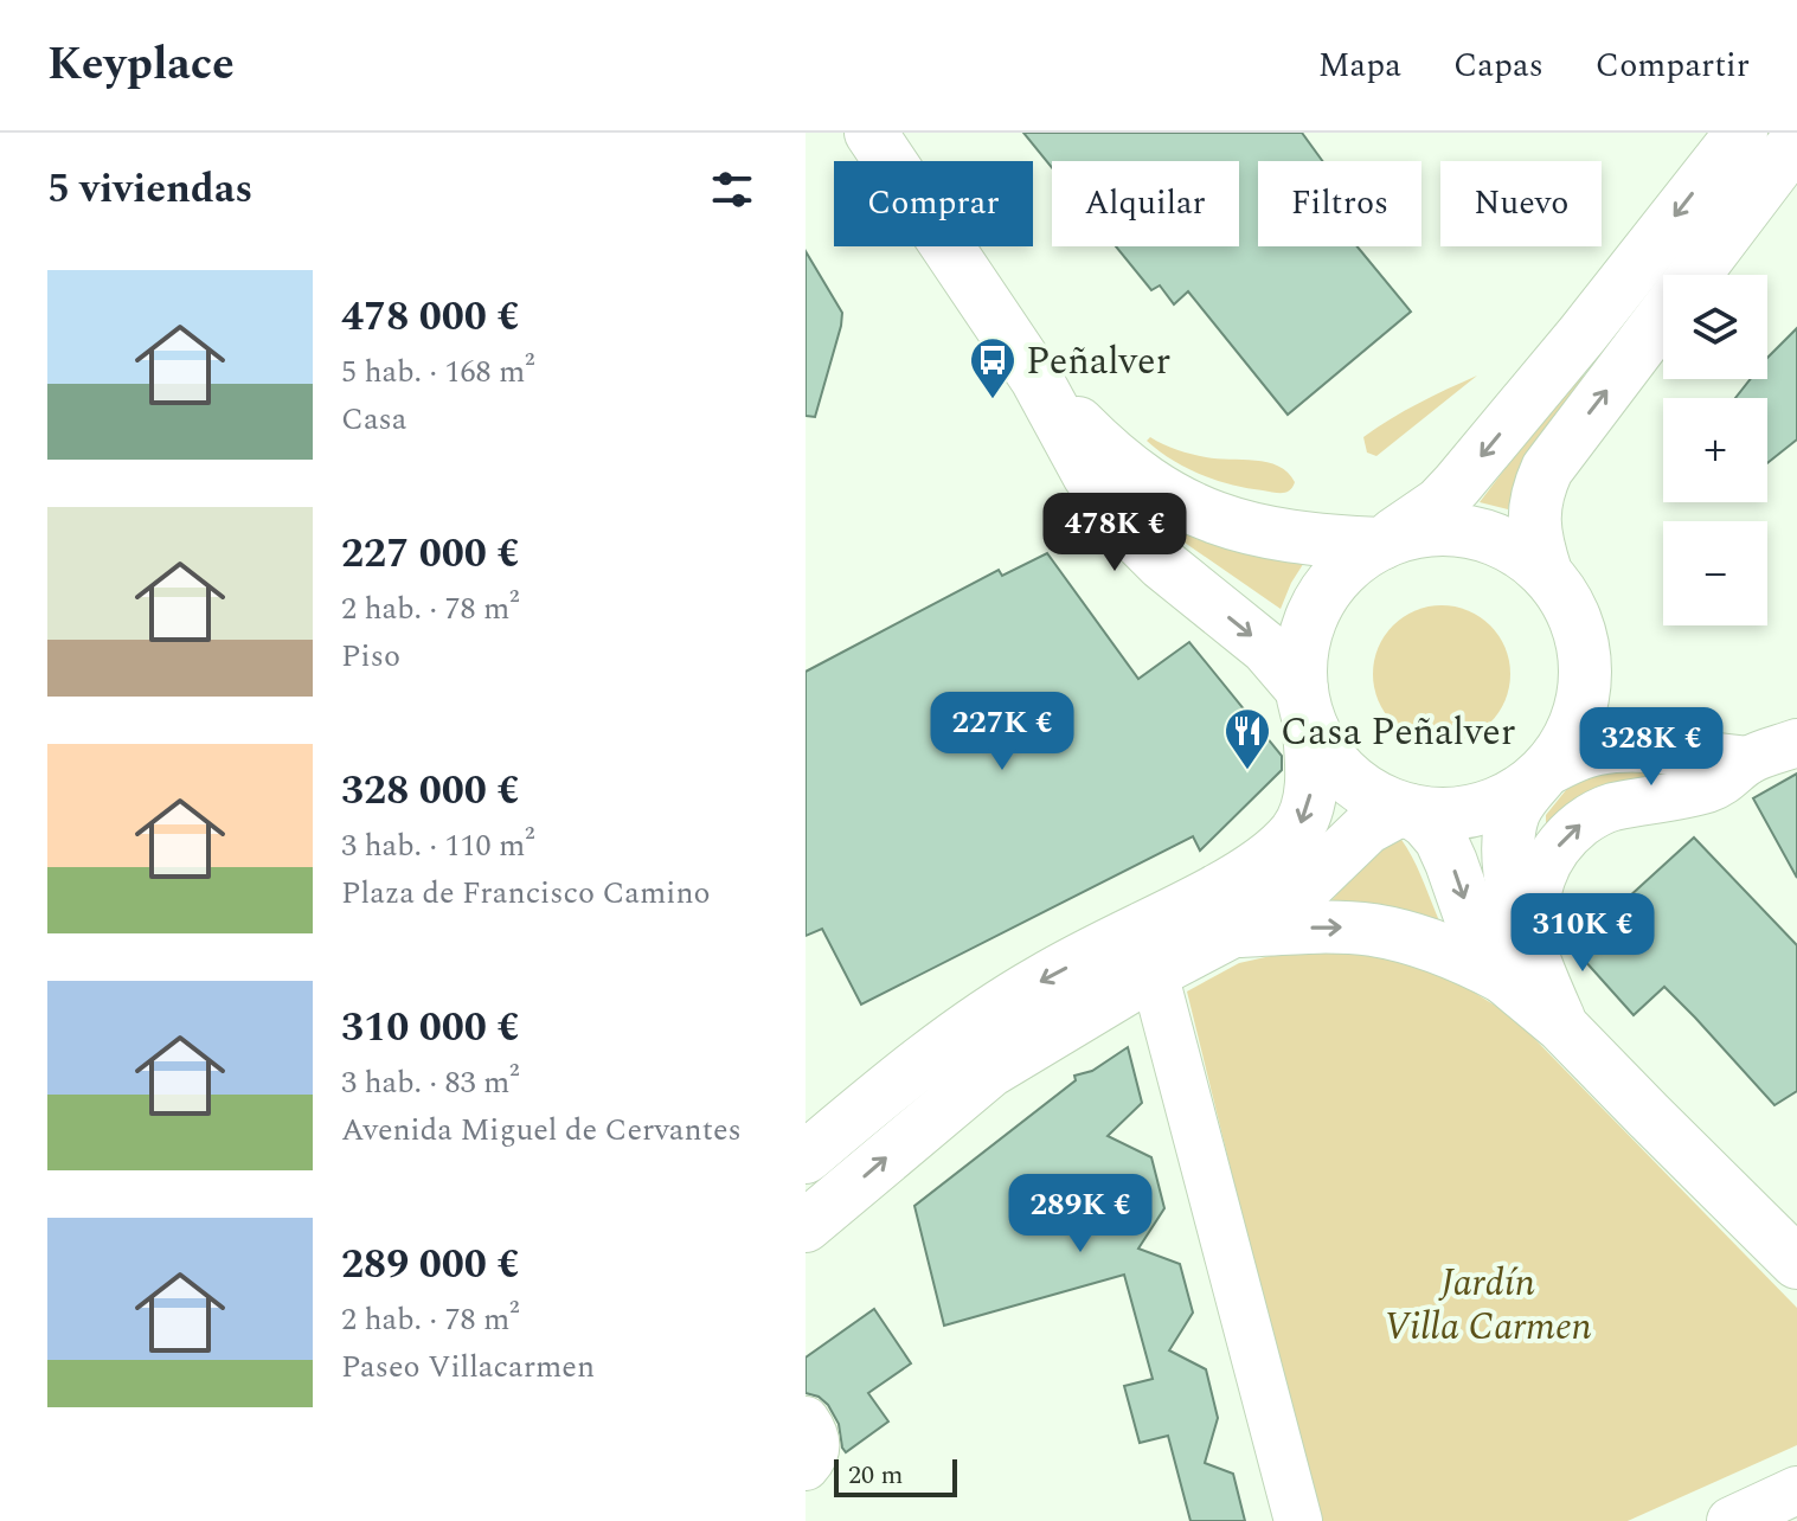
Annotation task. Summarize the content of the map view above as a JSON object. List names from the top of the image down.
{
  "parks": ["Jardín Villa Carmen"],
  "places": {
    "bus stop": ["Peñalver"],
    "restaurant": ["Casa Peñalver"]
  },
  "scale_bar": "20 m",
  "page": {
    "header": "Keyplace",
    "nav": ["Mapa", "Capas", "Compartir"],
    "heading": "5 viviendas",
    "chip": [
      "Comprar",
      "Alquilar",
      "Filtros",
      "Nuevo"
    ],
    "list": [
      {
        "name": "478 000 €",
        "note": "5 hab. · 168 m² · Casa"
      },
      {
        "name": "227 000 €",
        "note": "2 hab. · 78 m² · Piso"
      },
      {
        "name": "328 000 €",
        "note": "3 hab. · 110 m² · Plaza de Francisco Camino"
      },
      {
        "name": "310 000 €",
        "note": "3 hab. · 83 m² · Avenida Miguel de Cervantes"
      },
      {
        "name": "289 000 €",
        "note": "2 hab. · 78 m² · Paseo Villacarmen"
      }
    ],
    "map_buttons": ["+", "−"],
    "price": [
      "478K €",
      "227K €",
      "328K €",
      "310K €",
      "289K €"
    ],
    "scale": "20 m"
  }
}
